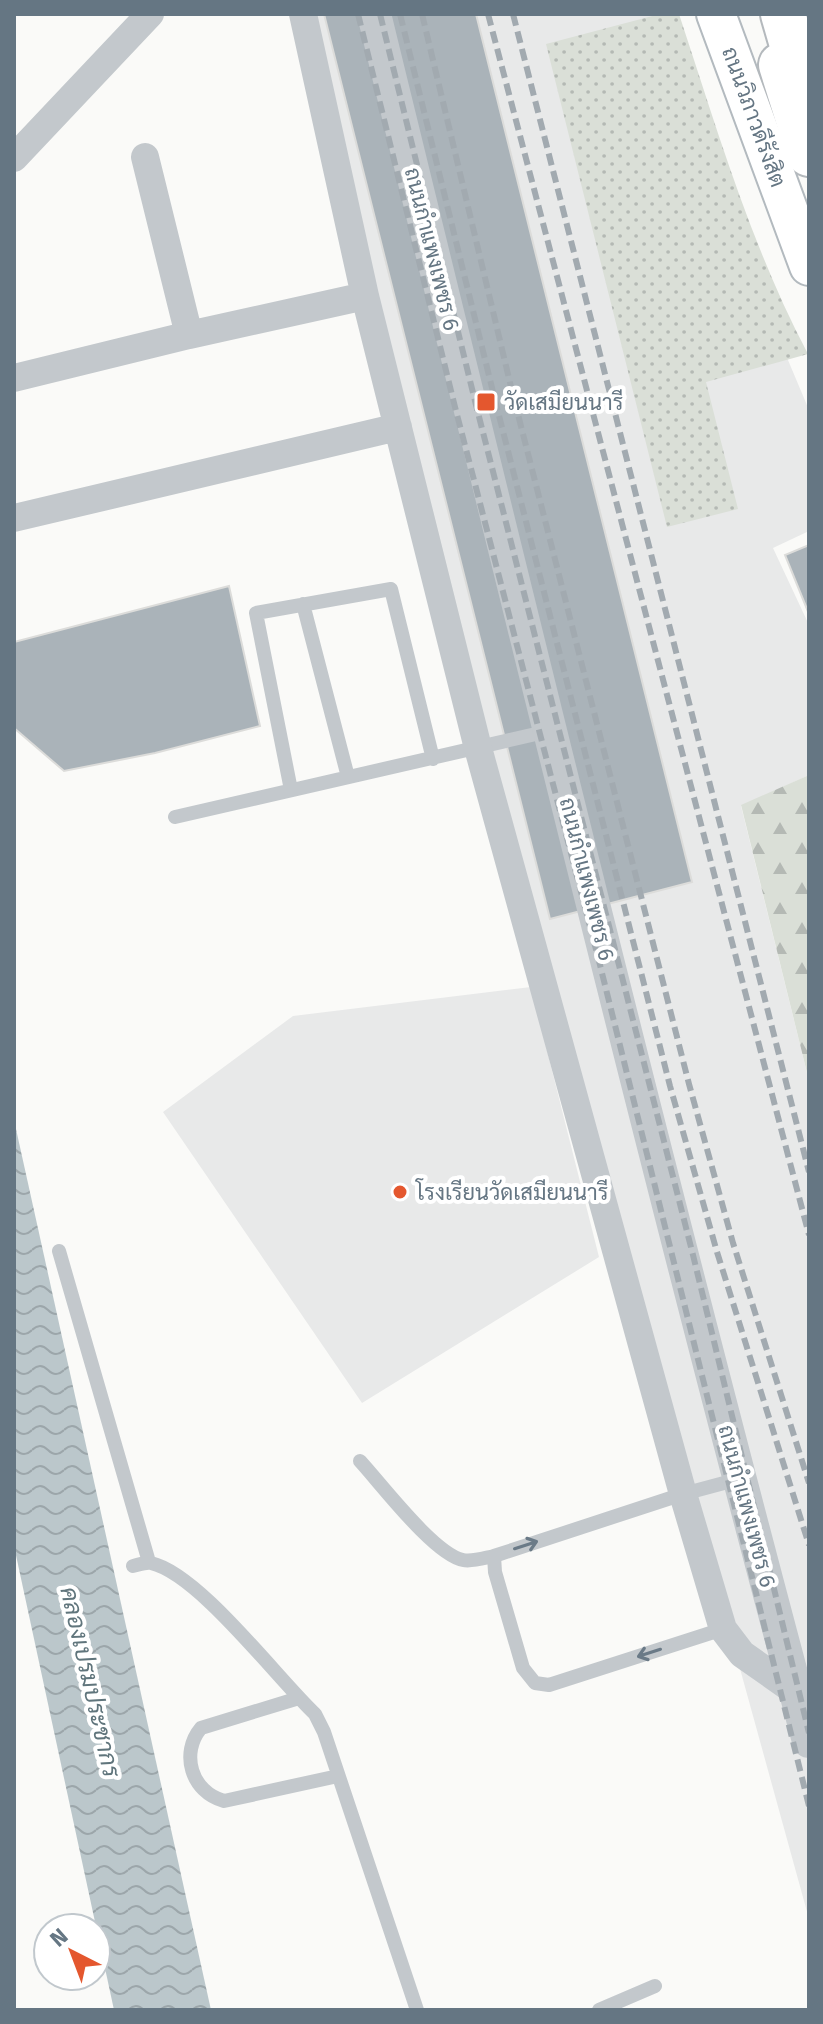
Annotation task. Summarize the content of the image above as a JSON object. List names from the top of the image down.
{
  "streets": {
    "highway": ["ถนนวิภาวดีรังสิต"],
    "street": ["ถนนกำแพงเพชร 6"]
  },
  "water": ["คลองเปรมประชากร"],
  "places": {
    "transit": ["วัดเสมียนนารี"],
    "other": ["โรงเรียนวัดเสมียนนารี"]
  },
  "north": "top left"
}
